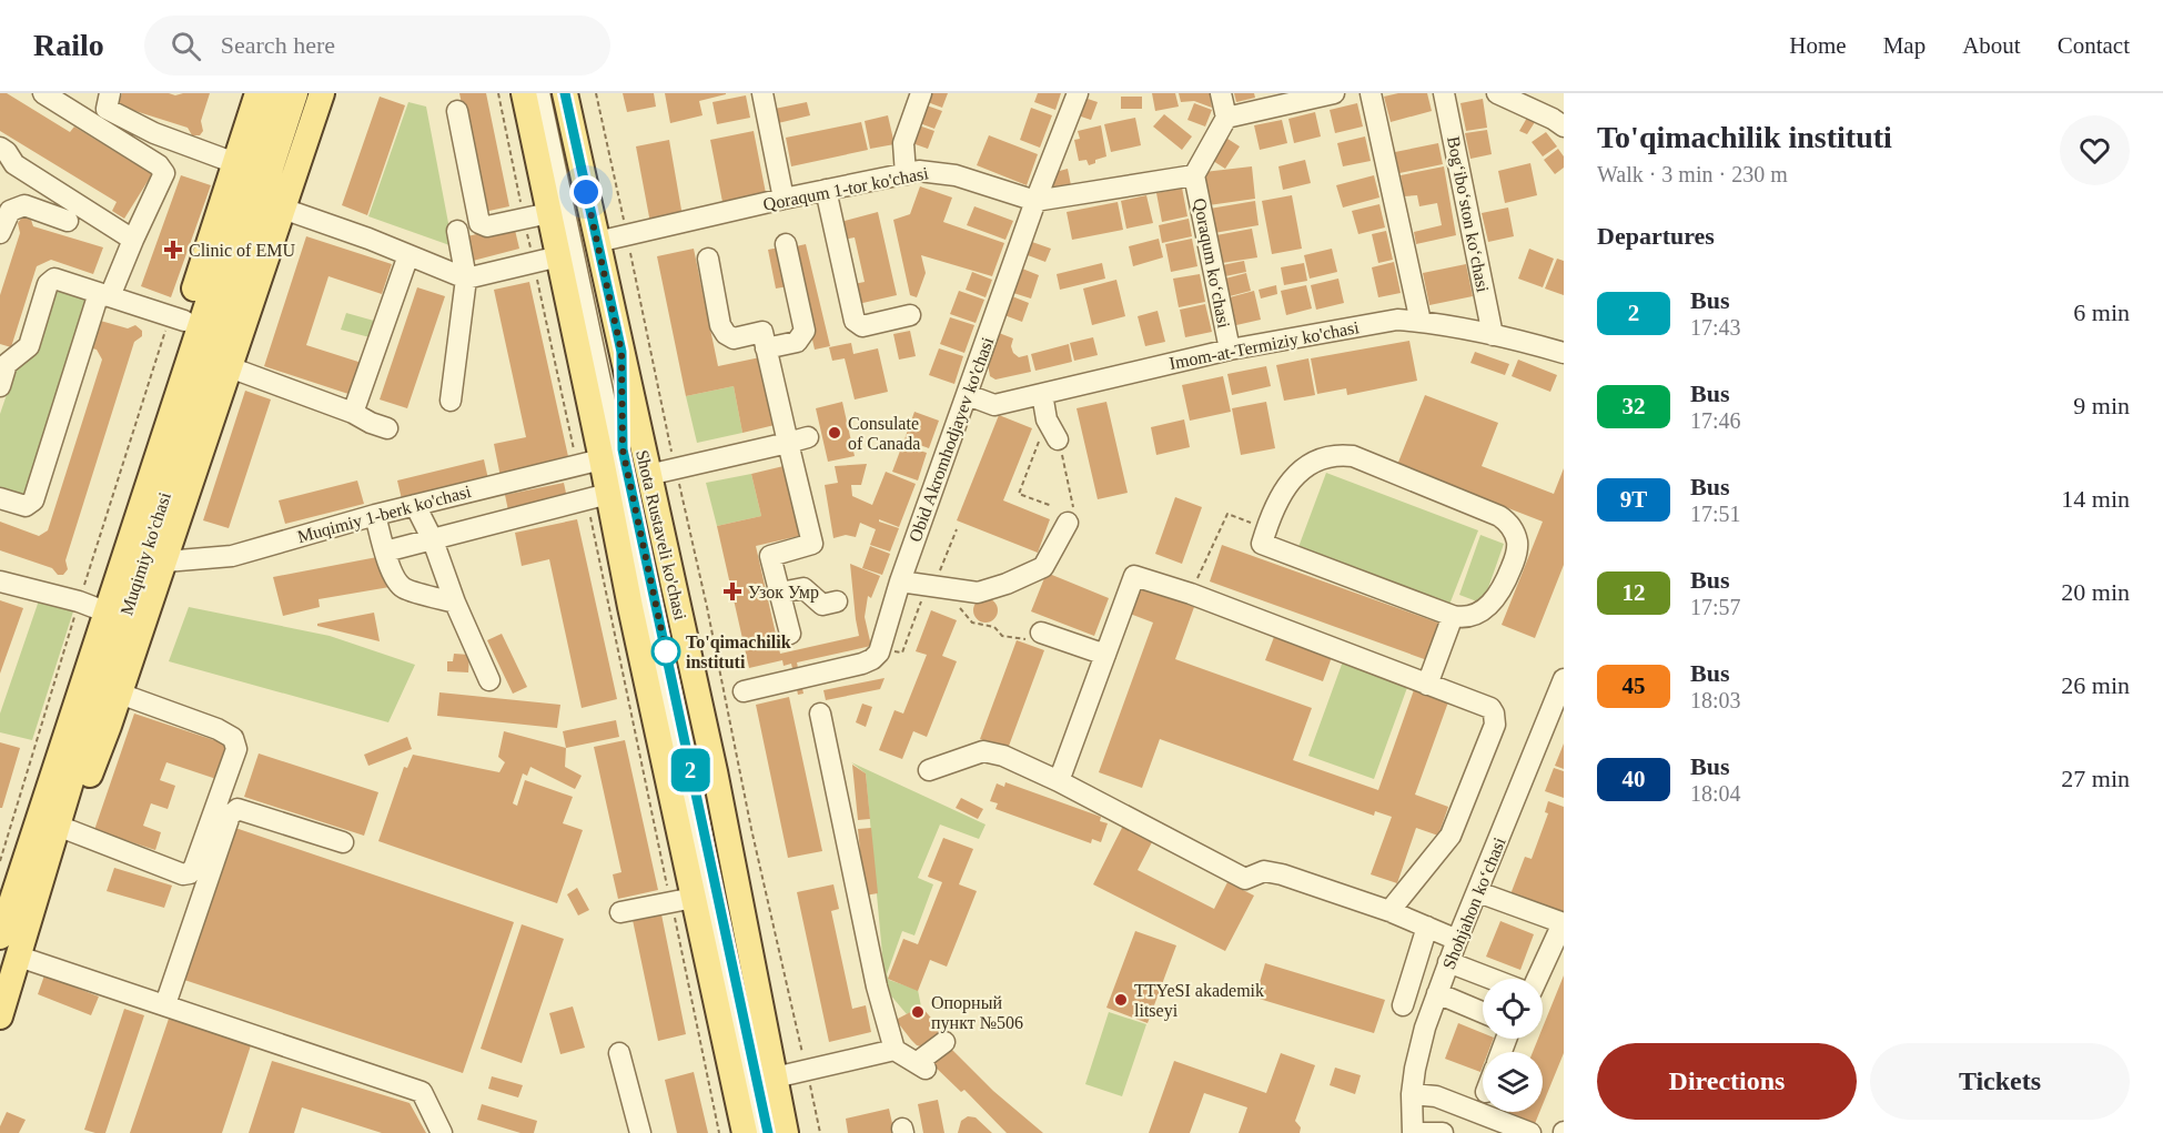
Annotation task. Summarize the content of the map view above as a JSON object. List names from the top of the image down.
{
  "streets": {
    "main road": ["Shota Rustaveli ko'chasi", "Muqimiy ko'chasi"],
    "street": [
      "Qoraqum 1-tor ko'chasi",
      "Bogʻiboʻston koʻchasi",
      "Qoraqum koʻchasi",
      "Imom-at-Termiziy ko'chasi",
      "Obid Akromhodjayev ko'chasi",
      "Muqimiy 1-berk ko'chasi",
      "Shohjahon koʻchasi"
    ]
  },
  "crossings": [
    ["Qoraqum 1-tor ko'chasi", "Qoraqum koʻchasi"],
    ["Qoraqum 1-tor ko'chasi", "Obid Akromhodjayev ko'chasi"],
    ["Qoraqum 1-tor ko'chasi", "Shota Rustaveli ko'chasi"],
    ["Bogʻiboʻston koʻchasi", "Imom-at-Termiziy ko'chasi"],
    ["Qoraqum koʻchasi", "Imom-at-Termiziy ko'chasi"],
    ["Imom-at-Termiziy ko'chasi", "Obid Akromhodjayev ko'chasi"]
  ],
  "places": {
    "health": ["Clinic of EMU", "Узок Умр"],
    "other": [
      "Consulate of Canada",
      "To'qimachilik instituti",
      "TTYeSI akademik litseyi",
      "Опорный пункт №506"
    ]
  },
  "lines": ["bus line 2"],
  "page": {
    "header": "Railo",
    "search": "Search here",
    "nav": [
      "Home",
      "Map",
      "About",
      "Contact"
    ],
    "on_map": "2",
    "heading": [
      ["To'qimachilik instituti", "Walk · 3 min · 230 m"],
      "Departures"
    ],
    "list": [
      {
        "mark": "2",
        "name": "Bus",
        "note": "17:43",
        "value": "6 min"
      },
      {
        "mark": "32",
        "name": "Bus",
        "note": "17:46",
        "value": "9 min"
      },
      {
        "mark": "9Т",
        "name": "Bus",
        "note": "17:51",
        "value": "14 min"
      },
      {
        "mark": "12",
        "name": "Bus",
        "note": "17:57",
        "value": "20 min"
      },
      {
        "mark": "45",
        "name": "Bus",
        "note": "18:03",
        "value": "26 min"
      },
      {
        "mark": "40",
        "name": "Bus",
        "note": "18:04",
        "value": "27 min"
      }
    ],
    "buttons": ["Directions", "Tickets"]
  }
}
